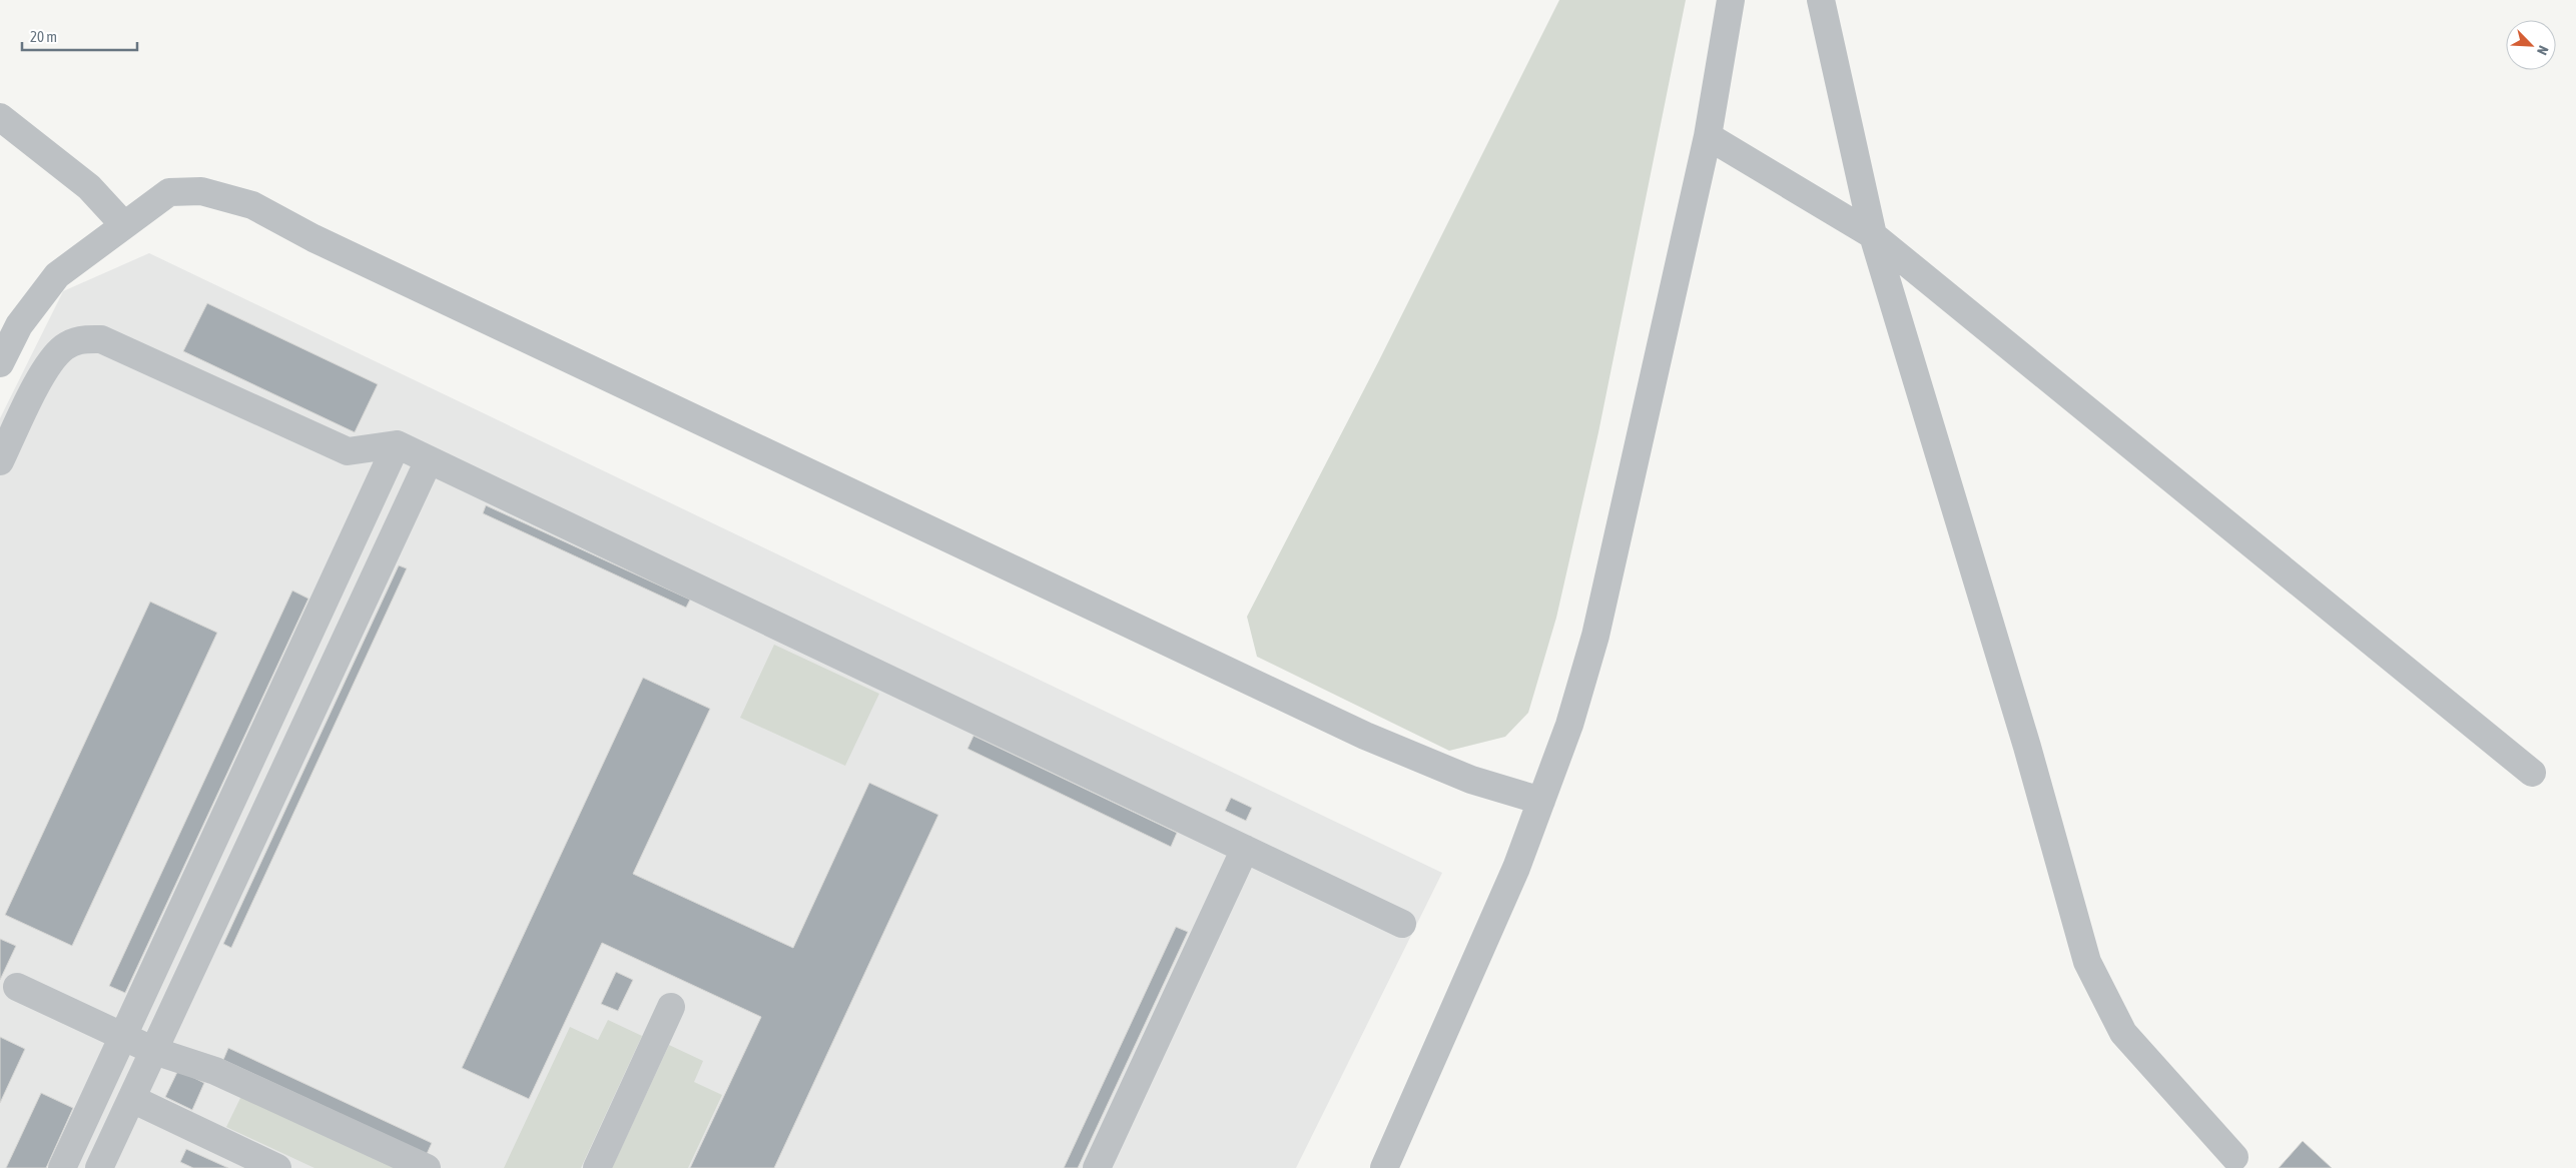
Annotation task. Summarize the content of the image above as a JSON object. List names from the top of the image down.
{
  "scale_bar": "20 m",
  "north": "bottom right"
}
